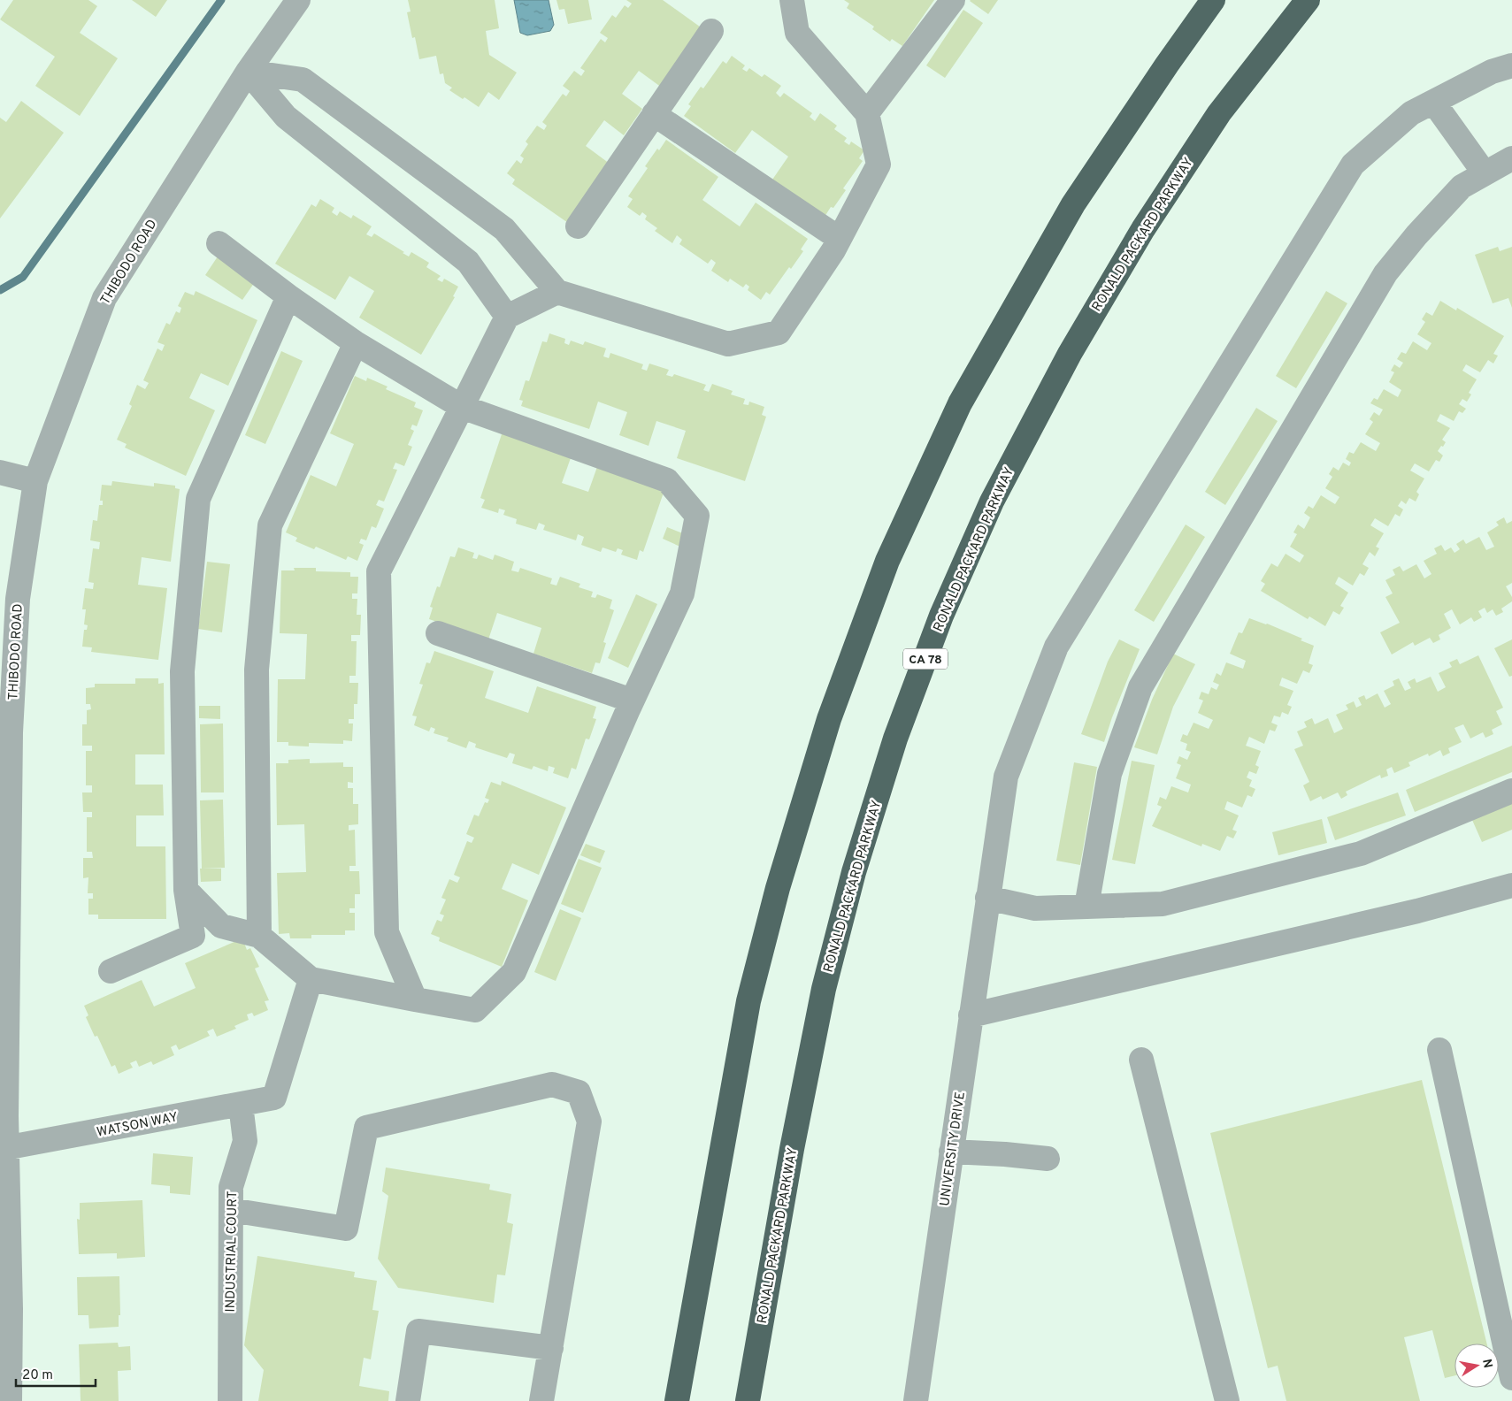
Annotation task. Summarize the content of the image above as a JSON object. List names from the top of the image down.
{
  "streets": {
    "highway": ["RONALD PACKARD PARKWAY", "CA 78"],
    "street": [
      "THIBODO ROAD",
      "WATSON WAY",
      "UNIVERSITY DRIVE",
      "INDUSTRIAL COURT"
    ]
  },
  "crossings": [
    ["THIBODO ROAD", "WATSON WAY"],
    ["WATSON WAY", "INDUSTRIAL COURT"]
  ],
  "scale_bar": "20 m",
  "north": "right"
}
